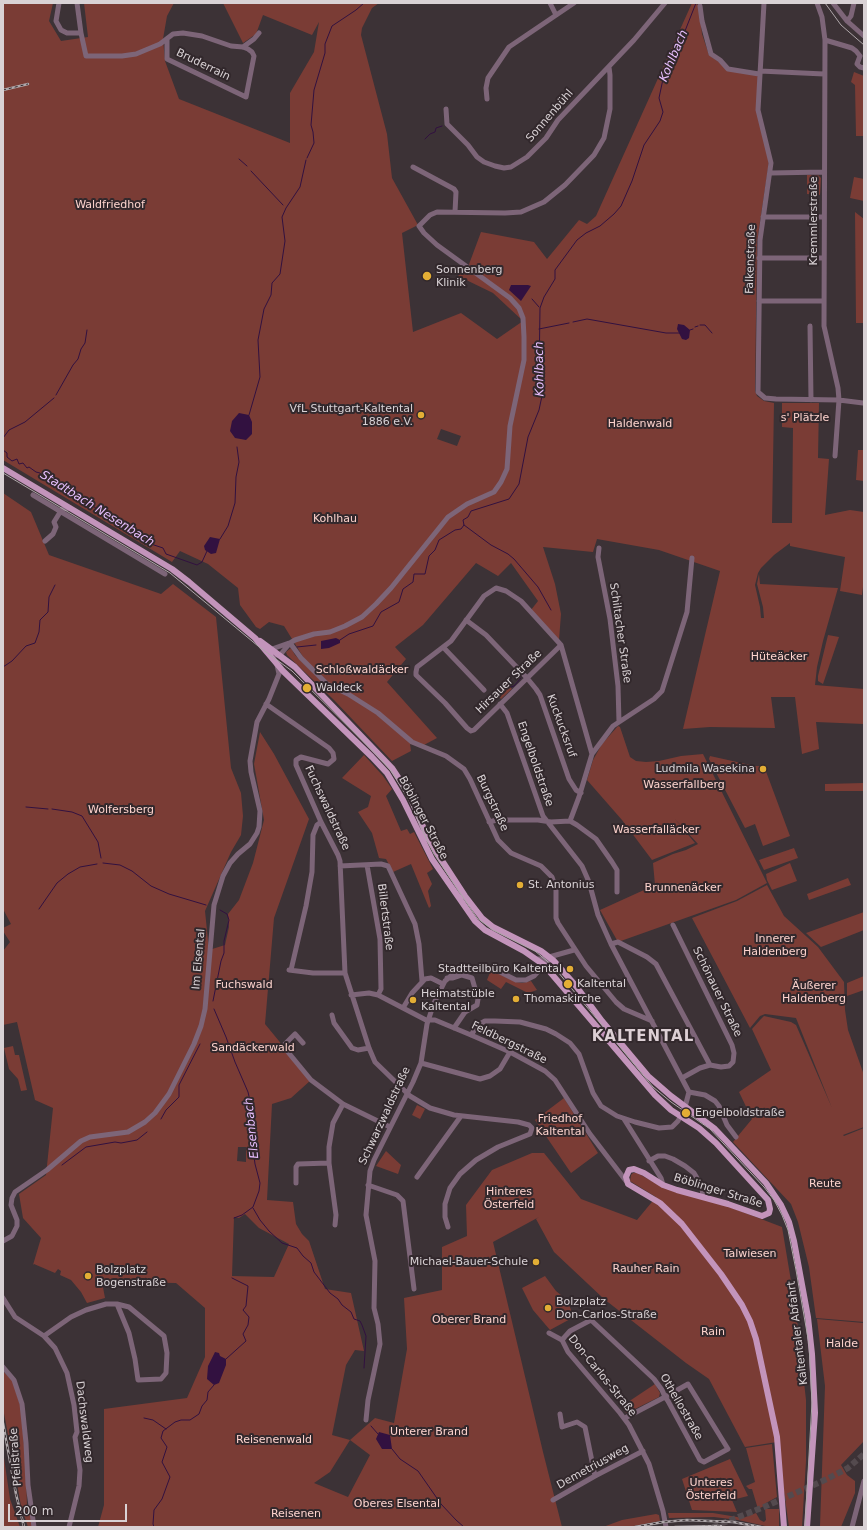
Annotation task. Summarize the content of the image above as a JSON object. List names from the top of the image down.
{
  "streets": {
    "main road": ["Böblinger Straße", "Kaltentaler Abfahrt"],
    "street": [
      "Bruderrain",
      "Sonnenbühl",
      "Kremmlerstraße",
      "Falkenstraße",
      "Schiltacher Straße",
      "Hirsauer Straße",
      "Kuckucksruf",
      "Engelboldstraße",
      "Burgstraße",
      "Fuchswaldstraße",
      "Billertstraße",
      "Im Elsental",
      "Schönauer Straße",
      "Feldbergstraße",
      "Schwarzwaldstraße",
      "Don-Carlos-Straße",
      "Othellostraße",
      "Dachswaldweg",
      "Pfeilstraße",
      "Demetriusweg"
    ]
  },
  "crossings": [
    ["Hirsauer Straße", "Kuckucksruf"],
    ["Hirsauer Straße", "Engelboldstraße"],
    ["Engelboldstraße", "Burgstraße"],
    ["Engelboldstraße", "Schönauer Straße"],
    ["Fuchswaldstraße", "Im Elsental"],
    ["Fuchswaldstraße", "Feldbergstraße"],
    ["Fuchswaldstraße", "Schwarzwaldstraße"],
    ["Böblinger Straße", "Kaltentaler Abfahrt"],
    ["Billertstraße", "Feldbergstraße"],
    ["Feldbergstraße", "Schwarzwaldstraße"],
    ["Don-Carlos-Straße", "Othellostraße"],
    ["Don-Carlos-Straße", "Demetriusweg"]
  ],
  "districts": ["KALTENTAL"],
  "water": ["Kohlbach", "Stadtbach Nesenbach", "Elsenbach"],
  "parks": [
    "Waldfriedhof",
    "s' Plätzle",
    "Haldenwald",
    "Kohlhau",
    "Hüteäcker",
    "Schloßwaldäcker",
    "Wasserfallberg",
    "Wolfersberg",
    "Wasserfalläcker",
    "Brunnenäcker",
    "Innerer Haldenberg",
    "Fuchswald",
    "Äußerer Haldenberg",
    "Sandäckerwald",
    "Friedhof Kaltental",
    "Reute",
    "Hinteres Österfeld",
    "Talwiesen",
    "Rauher Rain",
    "Oberer Brand",
    "Rain",
    "Halde",
    "Unterer Brand",
    "Reisenenwald",
    "Unteres Österfeld",
    "Oberes Elsental",
    "Reisenen"
  ],
  "places": [
    "Sonnenberg Klinik",
    "VfL Stuttgart-Kaltental 1886 e.V.",
    "Waldeck",
    "Ludmila Wasekina",
    "St. Antonius",
    "Stadtteilbüro Kaltental",
    "Kaltental",
    "Thomaskirche",
    "Heimatstüble Kaltental",
    "Engelboldstraße",
    "Michael-Bauer-Schule",
    "Bolzplatz Bogenstraße",
    "Bolzplatz Don-Carlos-Straße"
  ],
  "scale_bar": "200 m"
}
